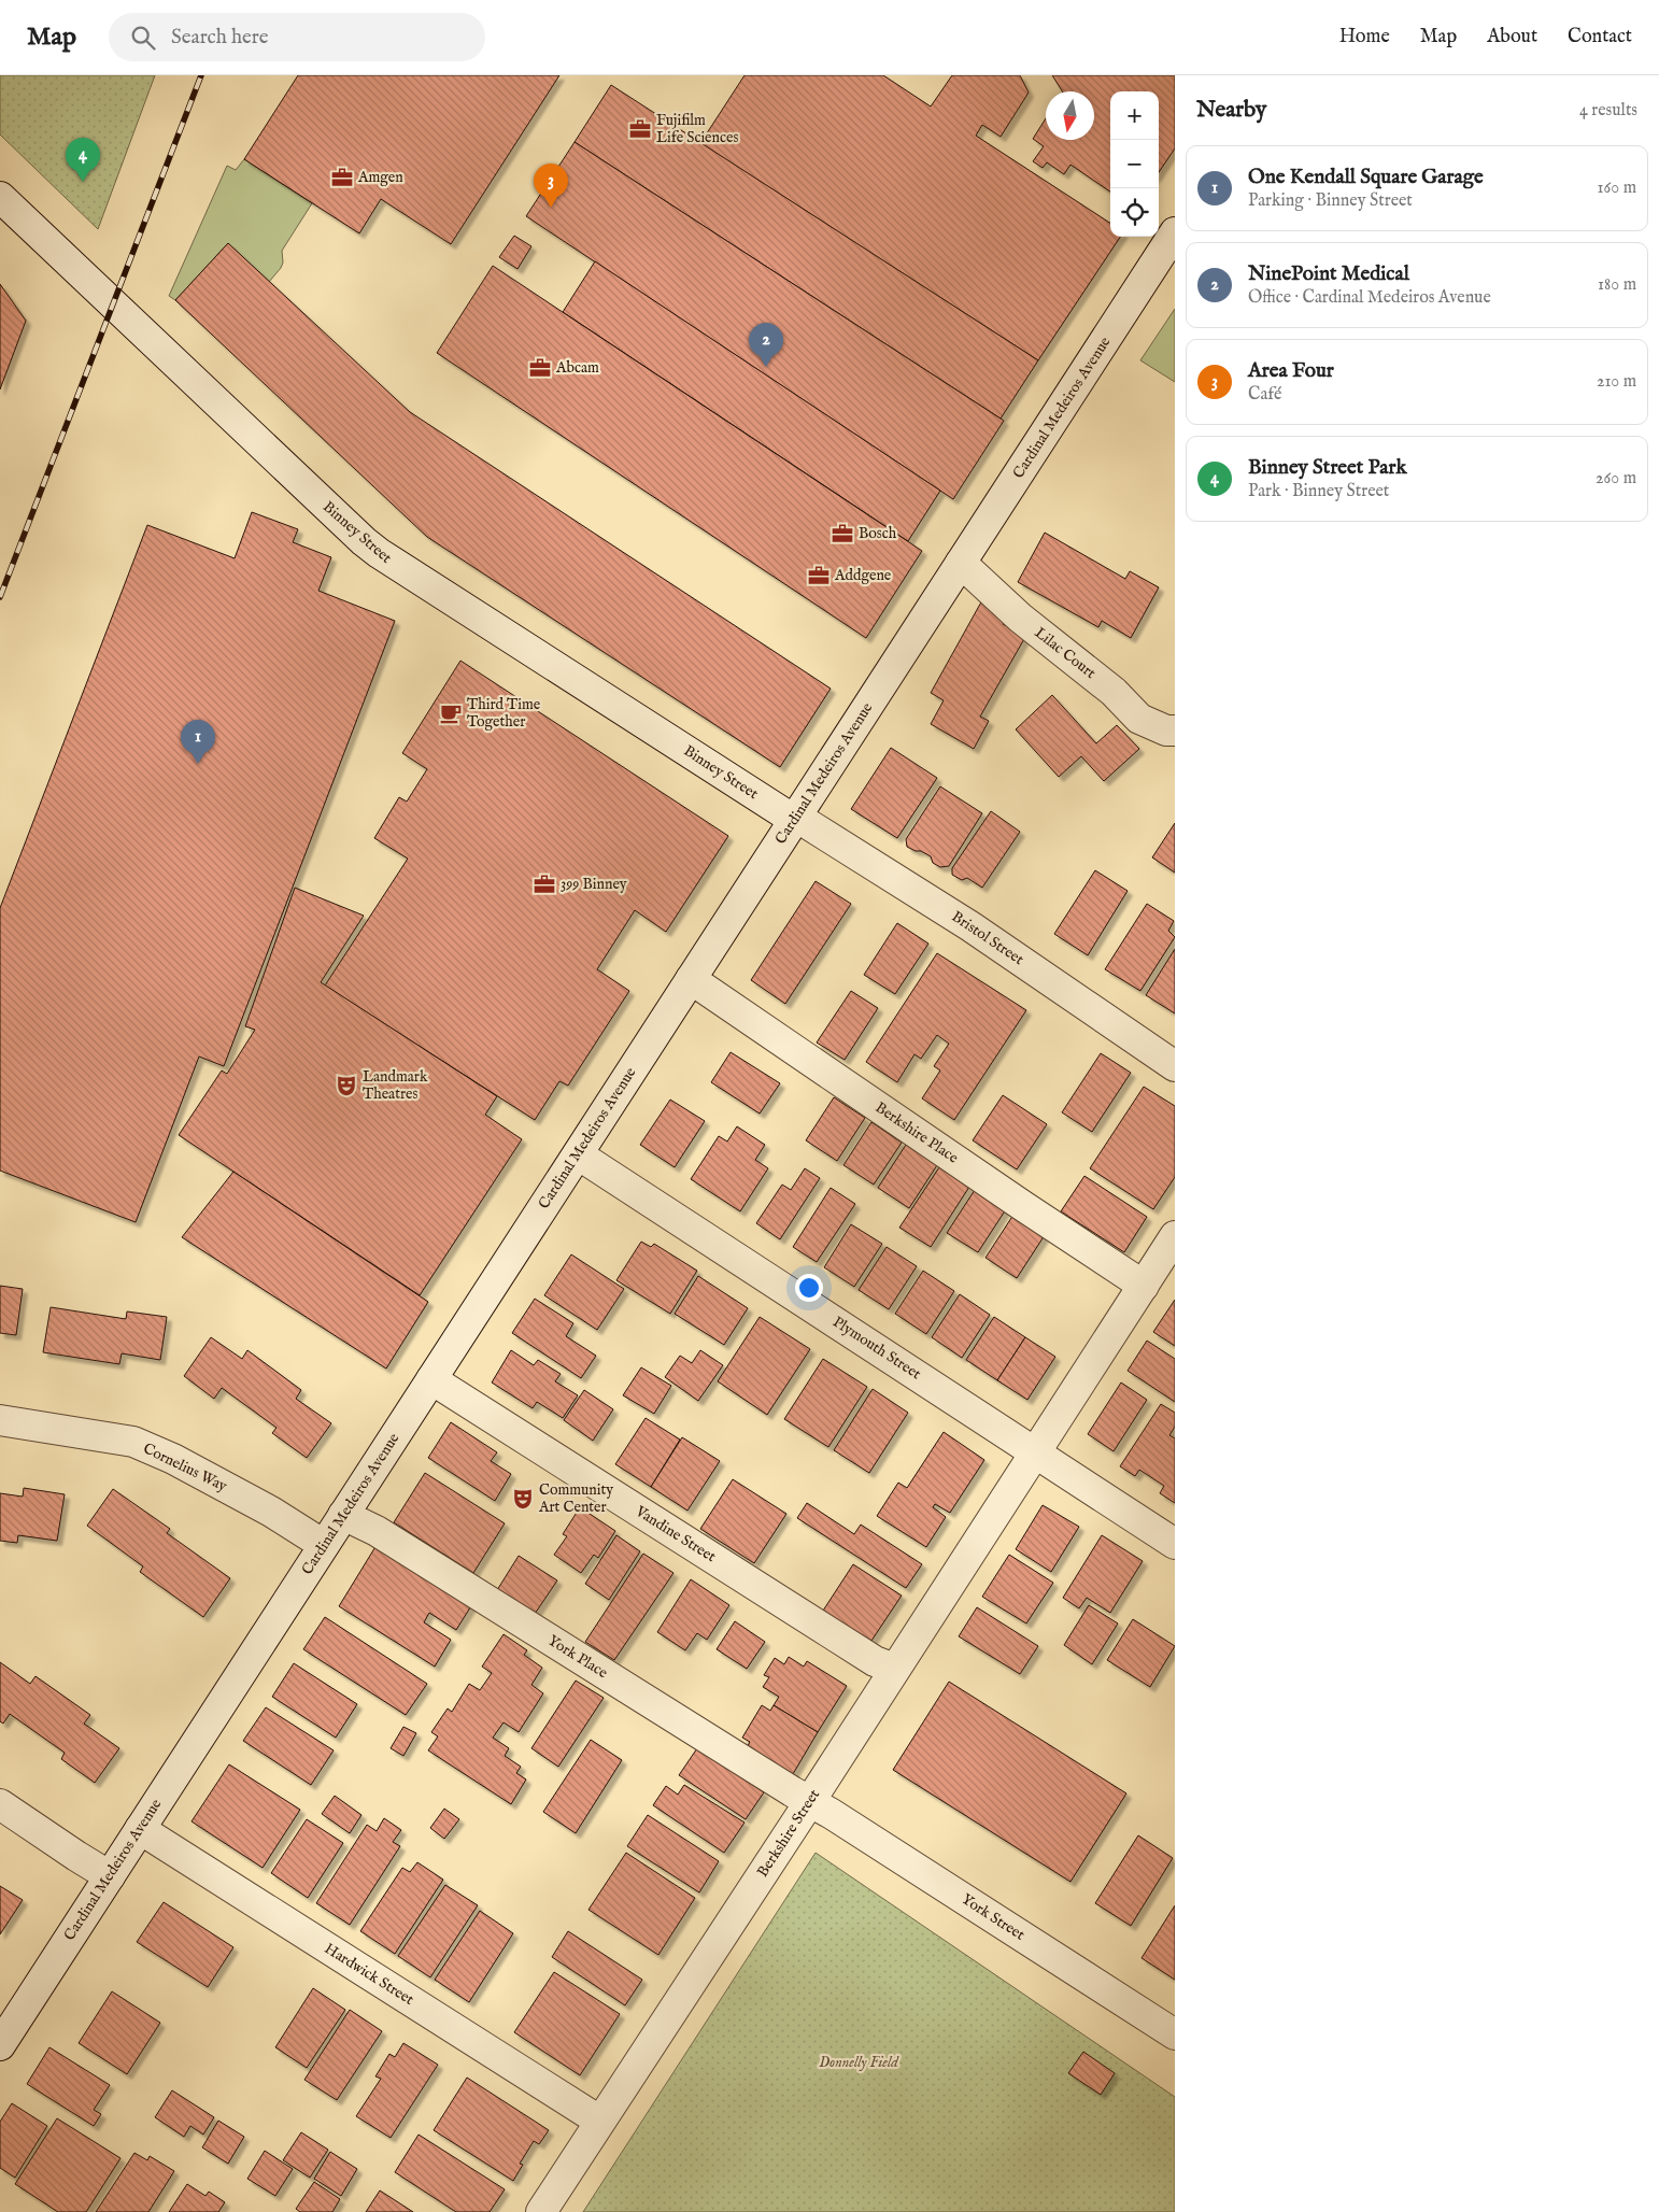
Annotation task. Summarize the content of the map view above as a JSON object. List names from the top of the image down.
{
  "streets": {
    "street": [
      "Cardinal Medeiros Avenue",
      "Binney Street",
      "Lilac Court",
      "Bristol Street",
      "Berkshire Place",
      "Plymouth Street",
      "Cornelius Way",
      "Vandine Street",
      "York Place",
      "Berkshire Street",
      "York Street",
      "Hardwick Street"
    ]
  },
  "crossings": [
    ["Cardinal Medeiros Avenue", "Binney Street"],
    ["Cardinal Medeiros Avenue", "Lilac Court"],
    ["Cardinal Medeiros Avenue", "Bristol Street"],
    ["Cardinal Medeiros Avenue", "Berkshire Place"],
    ["Cardinal Medeiros Avenue", "Plymouth Street"],
    ["Cardinal Medeiros Avenue", "Cornelius Way"],
    ["Cardinal Medeiros Avenue", "Vandine Street"],
    ["Cardinal Medeiros Avenue", "York Place"],
    ["Cardinal Medeiros Avenue", "Hardwick Street"],
    ["Binney Street", "Bristol Street"],
    ["Plymouth Street", "Berkshire Street"],
    ["Vandine Street", "Berkshire Street"],
    ["York Place", "Berkshire Street"],
    ["York Place", "York Street"],
    ["Berkshire Street", "York Street"],
    ["Berkshire Street", "Hardwick Street"]
  ],
  "parks": ["Donnelly Field"],
  "places": {
    "office": [
      "Fujifilm Life Sciences",
      "Amgen",
      "Abcam",
      "Bosch",
      "Addgene",
      "399 Binney"
    ],
    "cafe": ["Third Time Together"],
    "theatre": ["Landmark Theatres", "Community Art Center"]
  },
  "north": "bottom",
  "page": {
    "header": "Map",
    "search": "Search here",
    "nav": [
      "Home",
      "Map",
      "About",
      "Contact"
    ],
    "heading": ["Nearby", "4 results"],
    "map_buttons": ["+", "−"],
    "pins": [
      "4",
      "3",
      "2",
      "1"
    ],
    "list": [
      {
        "mark": "1",
        "name": "One Kendall Square Garage",
        "note": "Parking · Binney Street",
        "value": "160 m"
      },
      {
        "mark": "2",
        "name": "NinePoint Medical",
        "note": "Office · Cardinal Medeiros Avenue",
        "value": "180 m"
      },
      {
        "mark": "3",
        "name": "Area Four",
        "note": "Café",
        "value": "210 m"
      },
      {
        "mark": "4",
        "name": "Binney Street Park",
        "note": "Park · Binney Street",
        "value": "260 m"
      }
    ]
  }
}
